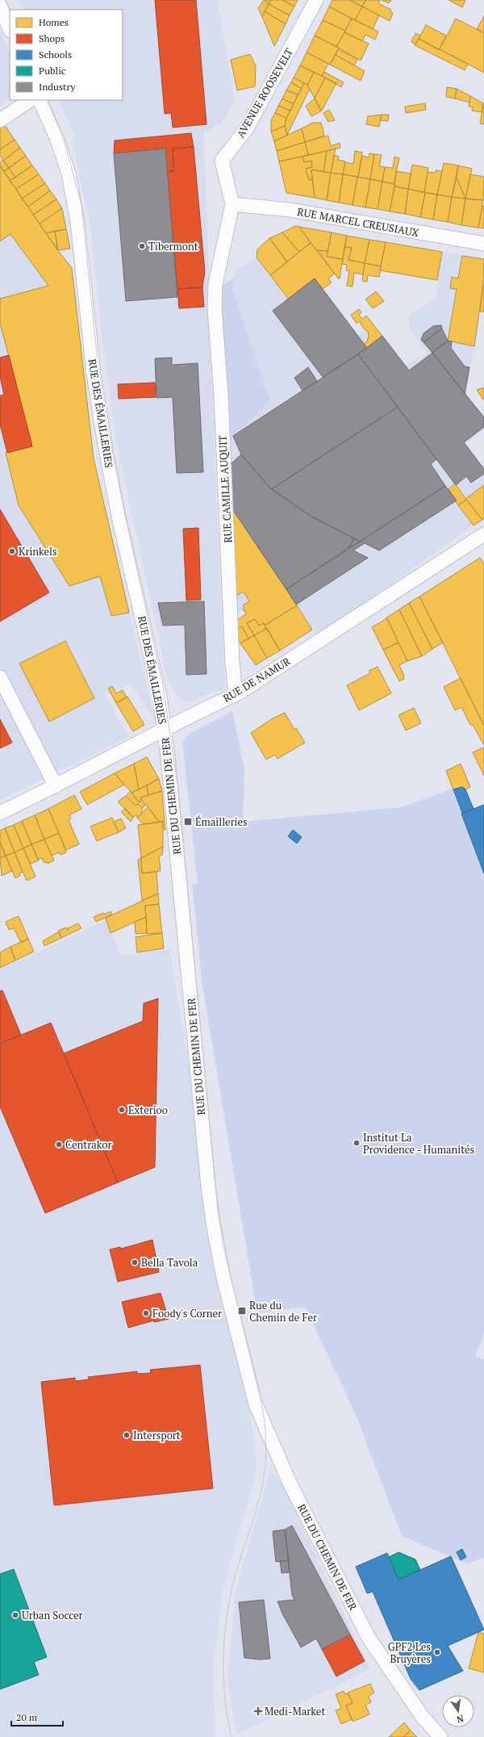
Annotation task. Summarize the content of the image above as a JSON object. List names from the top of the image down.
{
  "streets": {
    "street": [
      "AVENUE ROOSEVELT",
      "RUE MARCEL CREUSIAUX",
      "RUE DES ÉMAILLERIES",
      "RUE CAMILLE AUQUIT",
      "RUE DE NAMUR",
      "RUE DU CHEMIN DE FER"
    ]
  },
  "crossings": [
    ["AVENUE ROOSEVELT", "RUE MARCEL CREUSIAUX"],
    ["AVENUE ROOSEVELT", "RUE CAMILLE AUQUIT"],
    ["RUE MARCEL CREUSIAUX", "RUE CAMILLE AUQUIT"],
    ["RUE DES ÉMAILLERIES", "RUE DE NAMUR"],
    ["RUE DES ÉMAILLERIES", "RUE DU CHEMIN DE FER"],
    ["RUE CAMILLE AUQUIT", "RUE DE NAMUR"],
    ["RUE DE NAMUR", "RUE DU CHEMIN DE FER"]
  ],
  "places": {
    "other": [
      "Tibermont",
      "Krinkels",
      "Exterioo",
      "Institut La Providence - Humanités",
      "Centrakor",
      "Bella Tavola",
      "Foody's Corner",
      "Intersport",
      "Urban Soccer",
      "GPF2 Les Bruyères"
    ],
    "transit": ["Émailleries", "Rue du Chemin de Fer"],
    "health": ["Medi-Market"]
  },
  "legend": [
    "Homes",
    "Shops",
    "Schools",
    "Public",
    "Industry"
  ],
  "scale_bar": "20 m",
  "north": "bottom"
}
